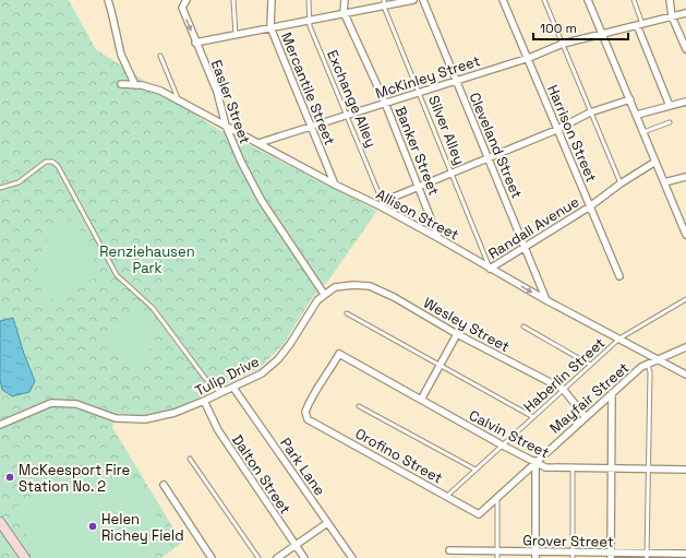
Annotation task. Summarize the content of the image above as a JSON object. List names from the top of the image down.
{
  "streets": {
    "street": [
      "McKinley Street",
      "Mercantile Street",
      "Easler Street",
      "Harrison Street",
      "Cleveland Street",
      "Banker Street",
      "Allison Street",
      "Randall Avenue",
      "Wesley Street",
      "Tulip Drive",
      "Mayfair Street",
      "Calvin Street",
      "Orofino Street",
      "Park Lane",
      "Dalton Street",
      "Grover Street"
    ],
    "lane": ["Exchange Alley", "Silver Alley", "Haberlin Street"]
  },
  "crossings": [
    ["McKinley Street", "Mercantile Street"],
    ["McKinley Street", "Exchange Alley"],
    ["McKinley Street", "Silver Alley"],
    ["McKinley Street", "Harrison Street"],
    ["McKinley Street", "Cleveland Street"],
    ["McKinley Street", "Banker Street"],
    ["McKinley Street", "Allison Street"],
    ["Mercantile Street", "Allison Street"],
    ["Exchange Alley", "Allison Street"],
    ["Easler Street", "Allison Street"],
    ["Easler Street", "Wesley Street"],
    ["Easler Street", "Tulip Drive"],
    ["Silver Alley", "Allison Street"],
    ["Silver Alley", "Randall Avenue"],
    ["Harrison Street", "Randall Avenue"],
    ["Cleveland Street", "Allison Street"],
    ["Cleveland Street", "Randall Avenue"],
    ["Banker Street", "Allison Street"],
    ["Allison Street", "Randall Avenue"],
    ["Allison Street", "Haberlin Street"],
    ["Allison Street", "Mayfair Street"],
    ["Wesley Street", "Haberlin Street"],
    ["Wesley Street", "Tulip Drive"],
    ["Wesley Street", "Mayfair Street"],
    ["Haberlin Street", "Calvin Street"],
    ["Haberlin Street", "Orofino Street"],
    ["Tulip Drive", "Park Lane"],
    ["Tulip Drive", "Dalton Street"],
    ["Mayfair Street", "Calvin Street"],
    ["Mayfair Street", "Orofino Street"],
    ["Calvin Street", "Orofino Street"]
  ],
  "parks": ["Renziehausen Park"],
  "places": ["McKeesport Fire Station No. 2", "Helen Richey Field"],
  "scale_bar": "100 m"
}
